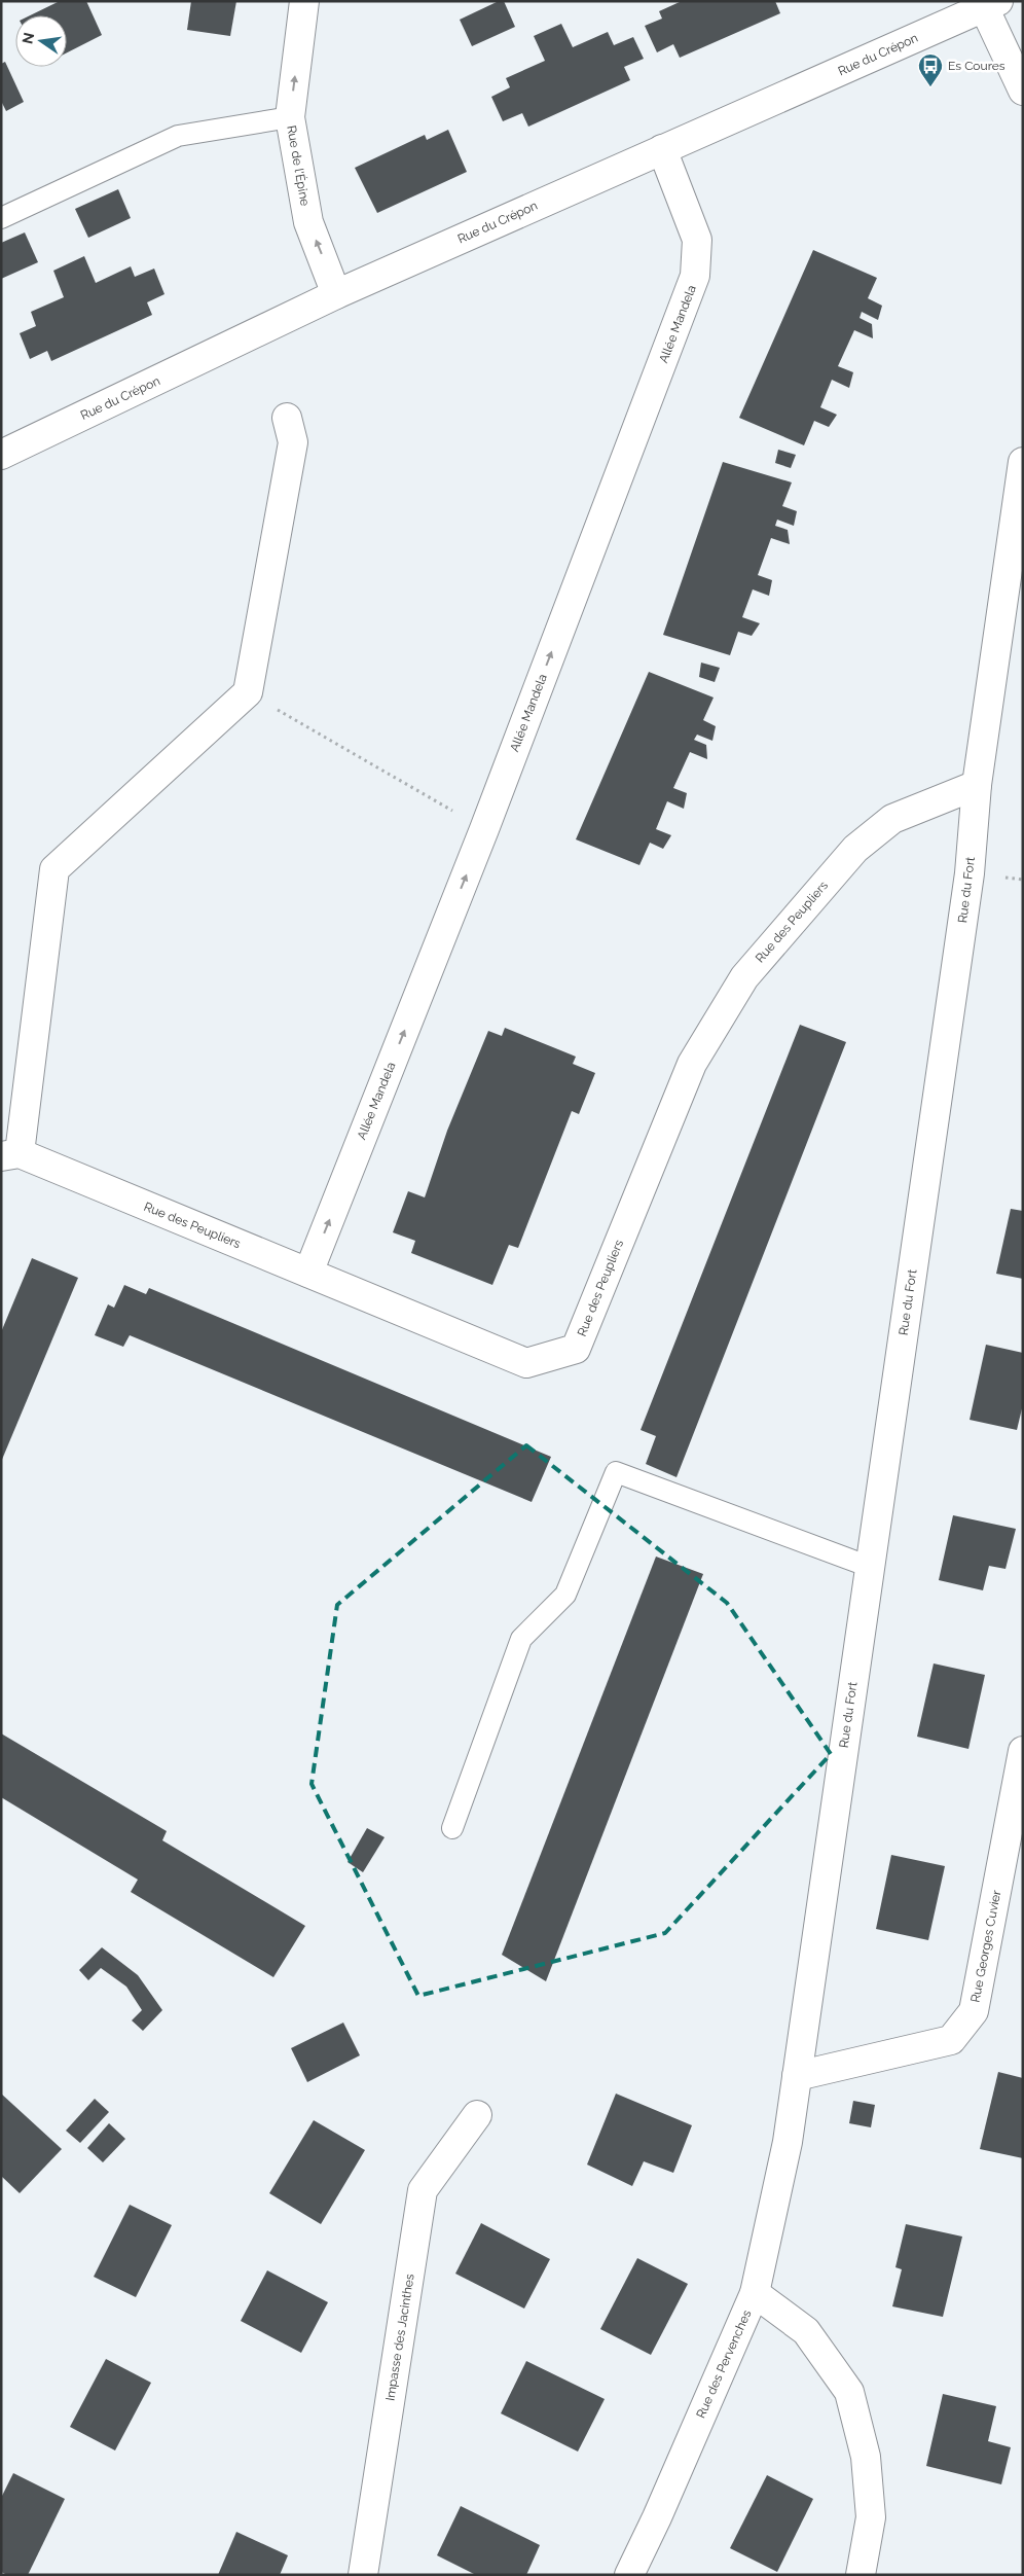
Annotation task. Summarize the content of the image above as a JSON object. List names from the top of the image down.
{
  "streets": {
    "street": [
      "Rue du Crépon",
      "Rue de l'Épine",
      "Allée Mandela",
      "Rue du Fort",
      "Rue des Peupliers",
      "Rue Georges Cuvier",
      "Impasse des Jacinthes",
      "Rue des Pervenches"
    ]
  },
  "crossings": [
    ["Rue du Crépon", "Rue de l'Épine"],
    ["Rue du Crépon", "Allée Mandela"],
    ["Allée Mandela", "Rue des Peupliers"],
    ["Rue du Fort", "Rue des Peupliers"],
    ["Rue du Fort", "Rue Georges Cuvier"],
    ["Rue du Fort", "Rue des Pervenches"]
  ],
  "one_way": ["Rue de l'Épine", "Allée Mandela"],
  "places": {
    "bus stop": ["Es Coures"]
  },
  "north": "left"
}
